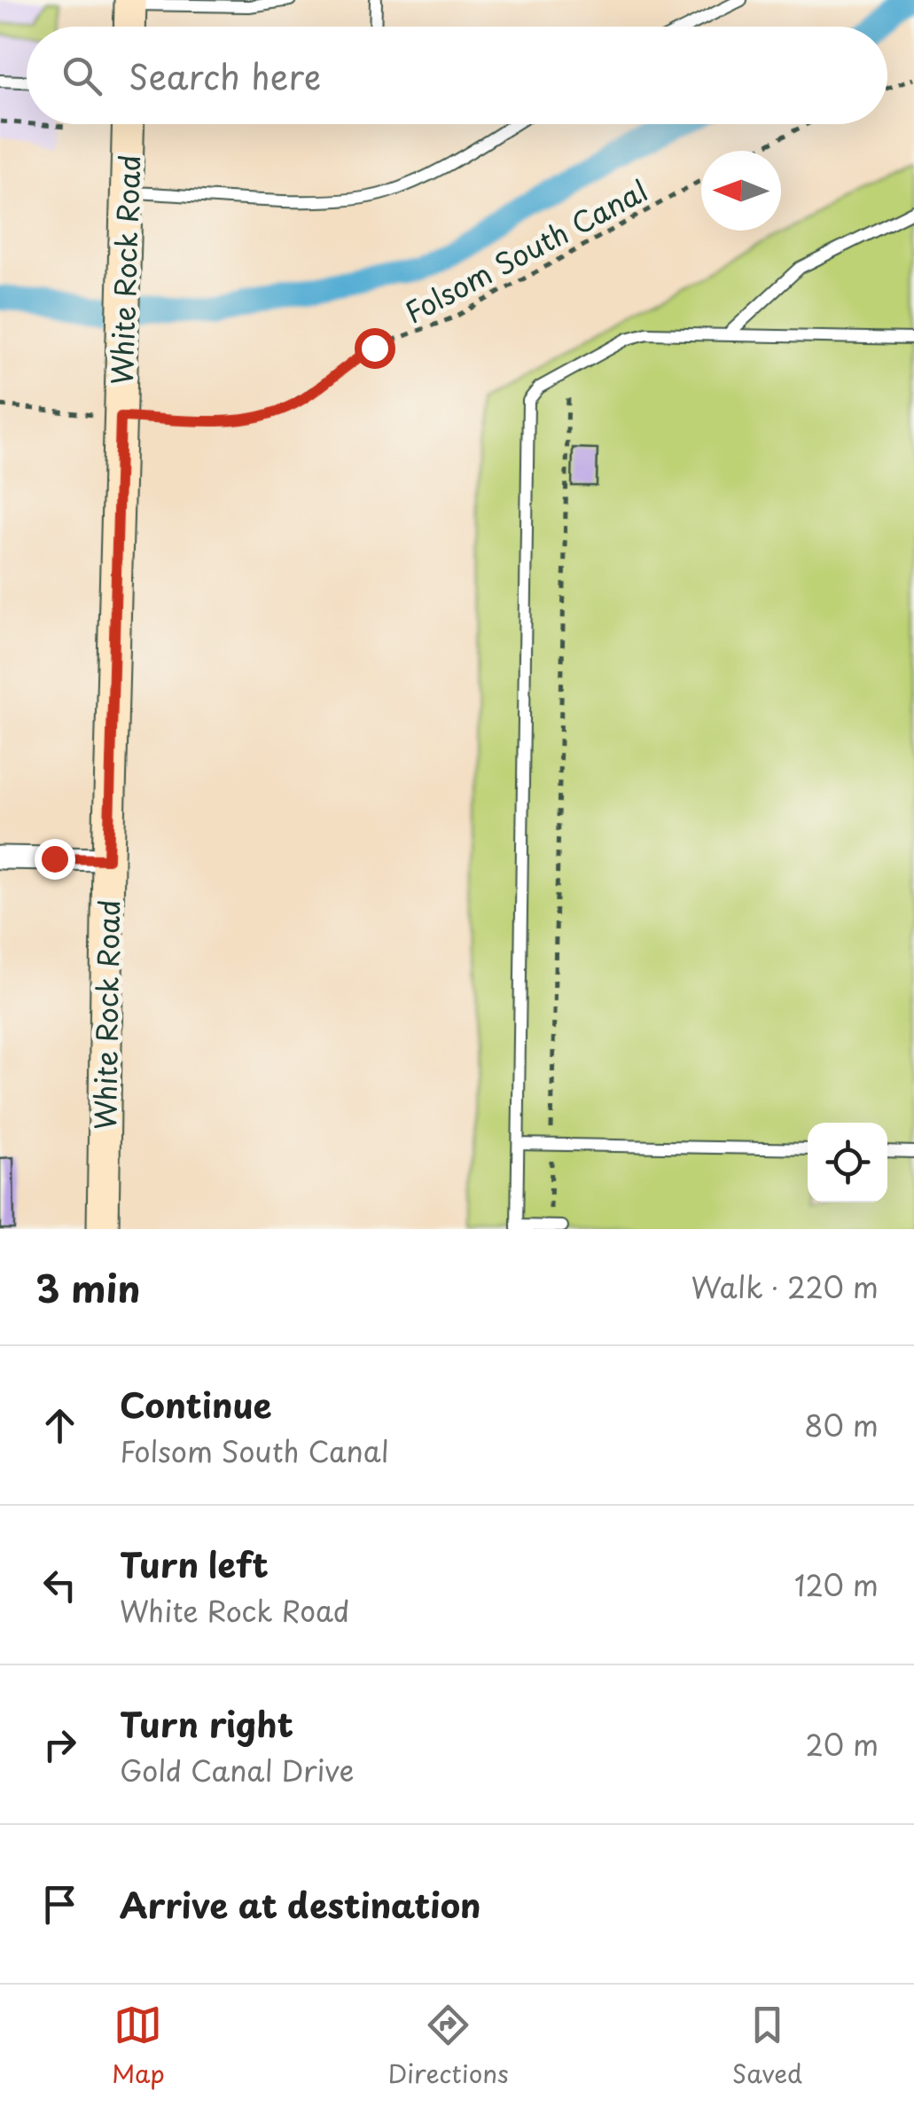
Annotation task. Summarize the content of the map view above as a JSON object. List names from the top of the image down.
{
  "streets": {
    "main road": ["White Rock Road"],
    "path": ["Folsom South Canal"]
  },
  "crossings": [
    ["Folsom South Canal", "White Rock Road"]
  ],
  "north": "left",
  "page": {
    "search": "Search here",
    "heading": ["3 min", "Walk · 220 m"],
    "list": [
      ["Continue", "Folsom South Canal", "80 m"],
      ["Turn left", "White Rock Road", "120 m"],
      ["Turn right", "Gold Canal Drive", "20 m"],
      "Arrive at destination"
    ],
    "nav": ["Map", "Directions", "Saved"]
  }
}
